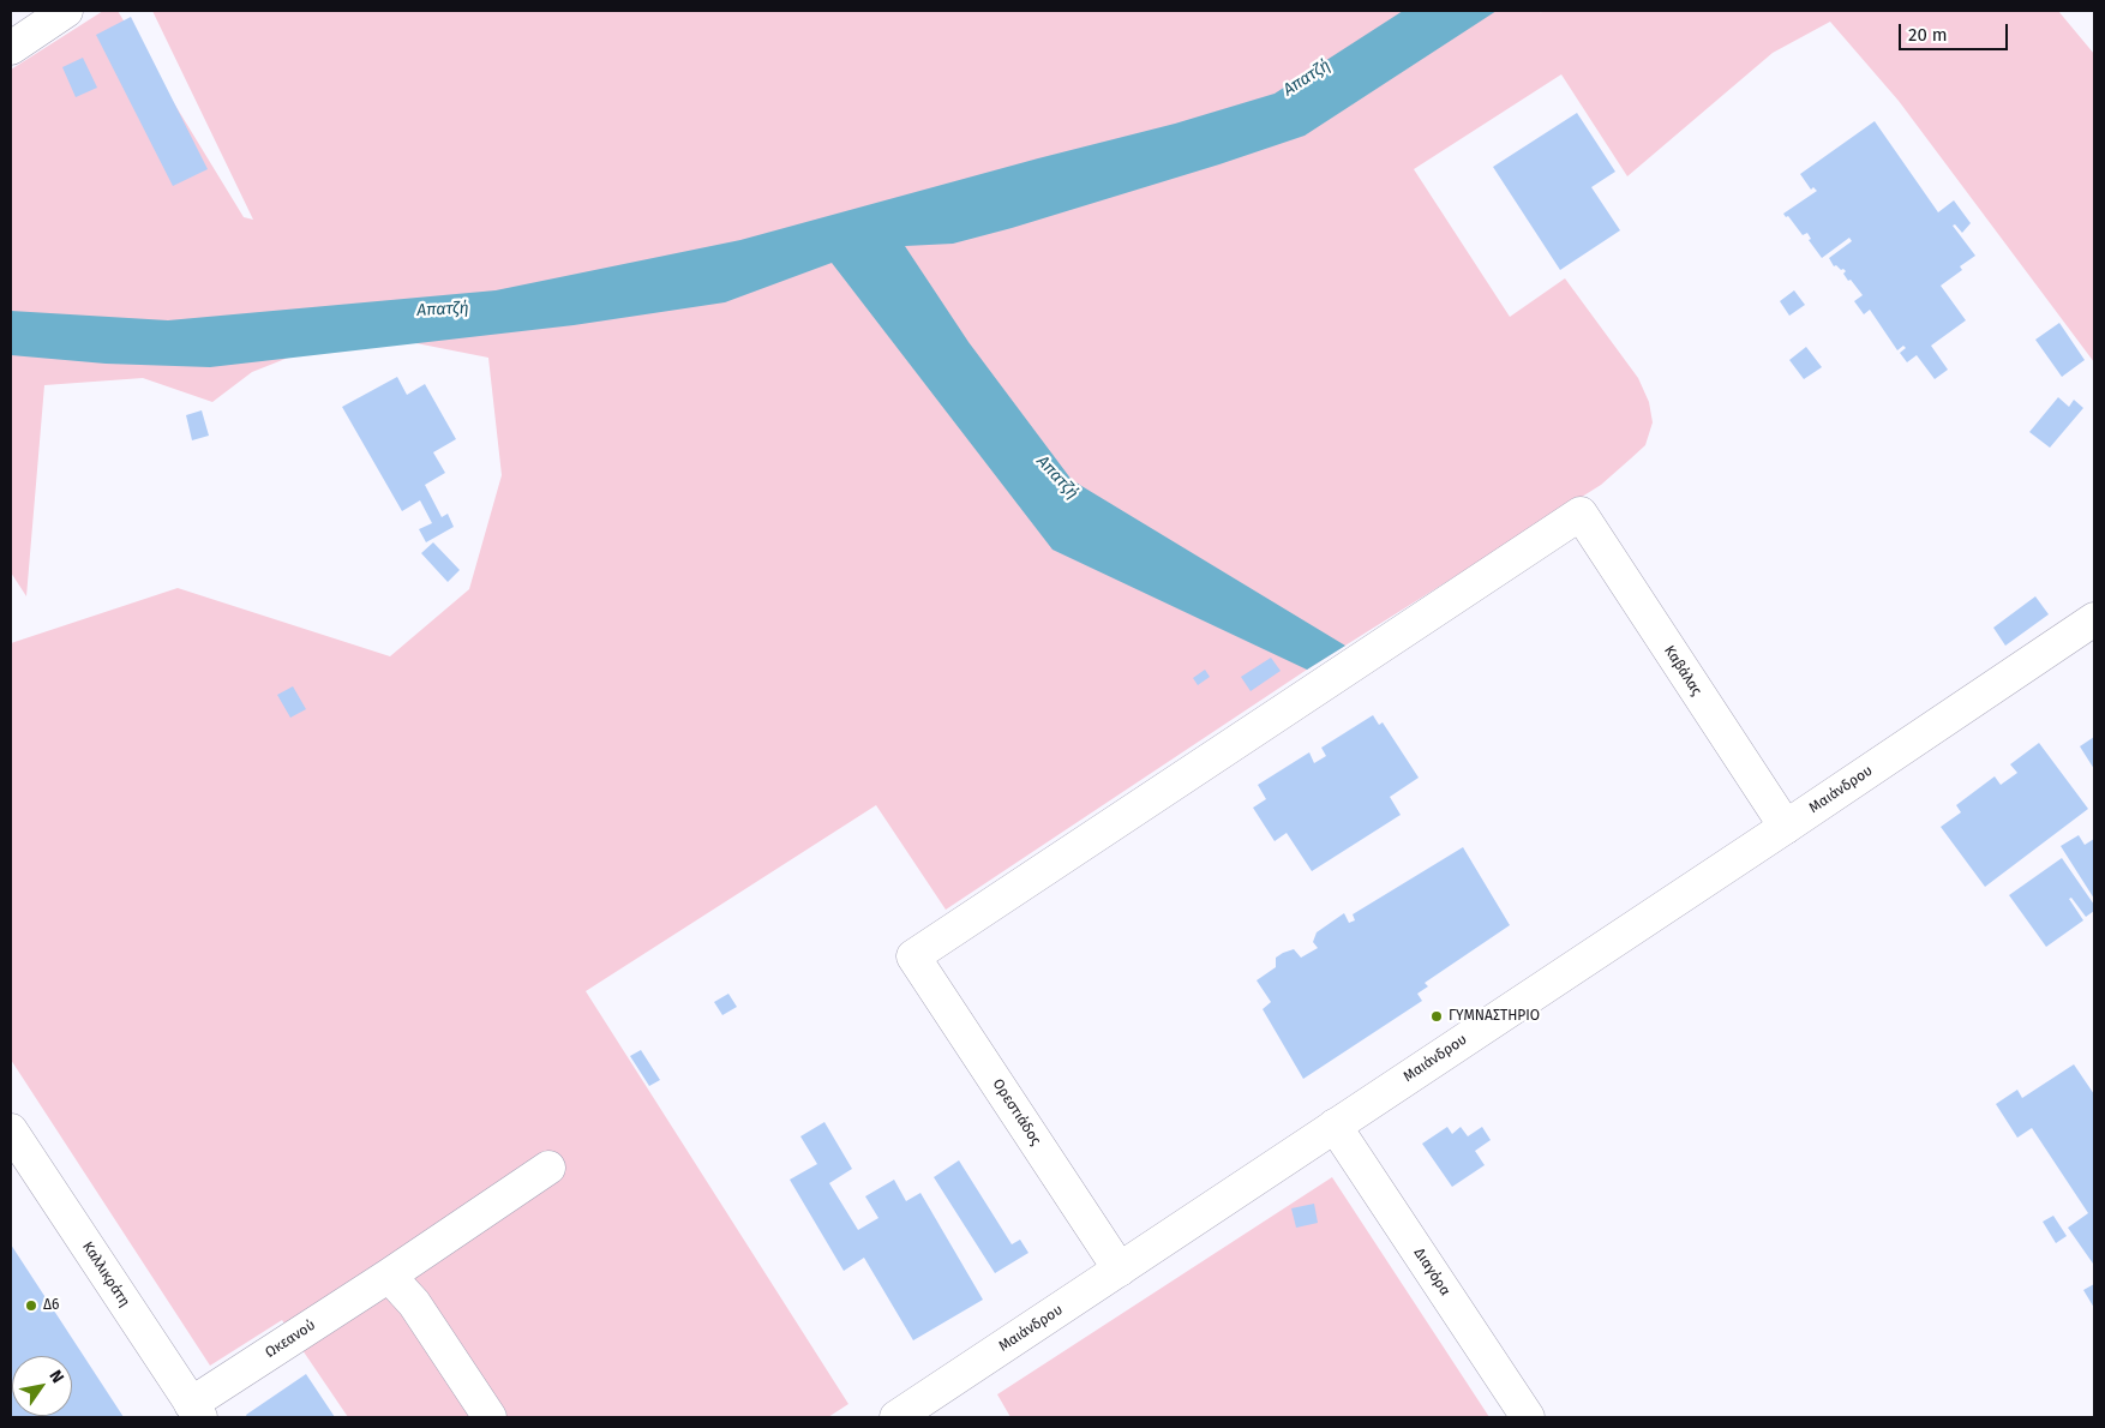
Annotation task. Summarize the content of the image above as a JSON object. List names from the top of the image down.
{
  "streets": {
    "street": [
      "Καβάλας",
      "Μαιάνδρου",
      "Ορεστιάδος",
      "Διαγόρα",
      "Καλλικράτη",
      "Ωκεανού"
    ]
  },
  "crossings": [
    ["Καβάλας", "Μαιάνδρου"],
    ["Καβάλας", "Ορεστιάδος"],
    ["Μαιάνδρου", "Ορεστιάδος"],
    ["Μαιάνδρου", "Διαγόρα"],
    ["Καλλικράτη", "Ωκεανού"]
  ],
  "water": ["Απατζή"],
  "places": ["ΓΥΜΝΑΣΤΗΡΙΟ", "Δ6"],
  "scale_bar": "20 m",
  "north": "top right"
}
